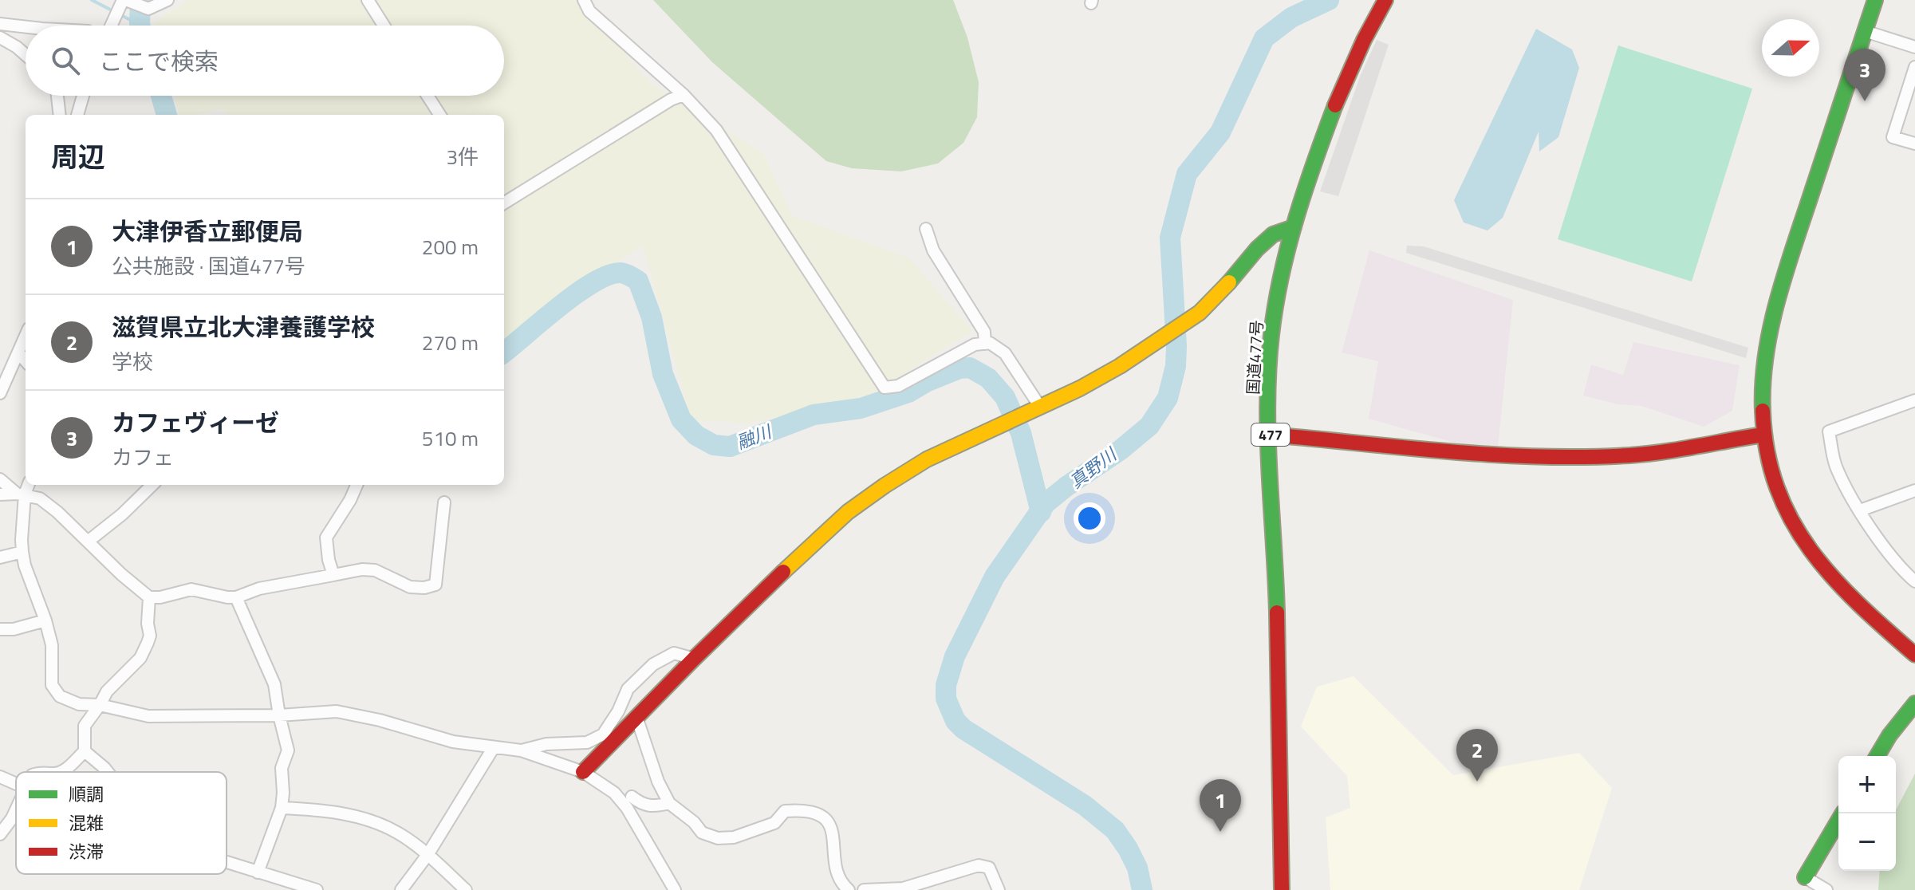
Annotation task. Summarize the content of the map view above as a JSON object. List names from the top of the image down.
{
  "streets": {
    "main road": ["国道477号", "477"]
  },
  "water": ["融川", "真野川"],
  "legend": ["順調", "混雑", "渋滞"],
  "north": "right",
  "page": {
    "search": "ここで検索",
    "pins": ["3", "2", "1"],
    "heading": ["周辺", "3件"],
    "list": [
      {
        "mark": "1",
        "name": "大津伊香立郵便局",
        "note": "公共施設 · 国道477号",
        "value": "200 m"
      },
      {
        "mark": "2",
        "name": "滋賀県立北大津養護学校",
        "note": "学校",
        "value": "270 m"
      },
      {
        "mark": "3",
        "name": "カフェヴィーゼ",
        "note": "カフェ",
        "value": "510 m"
      }
    ],
    "map_buttons": ["+", "−"]
  }
}
